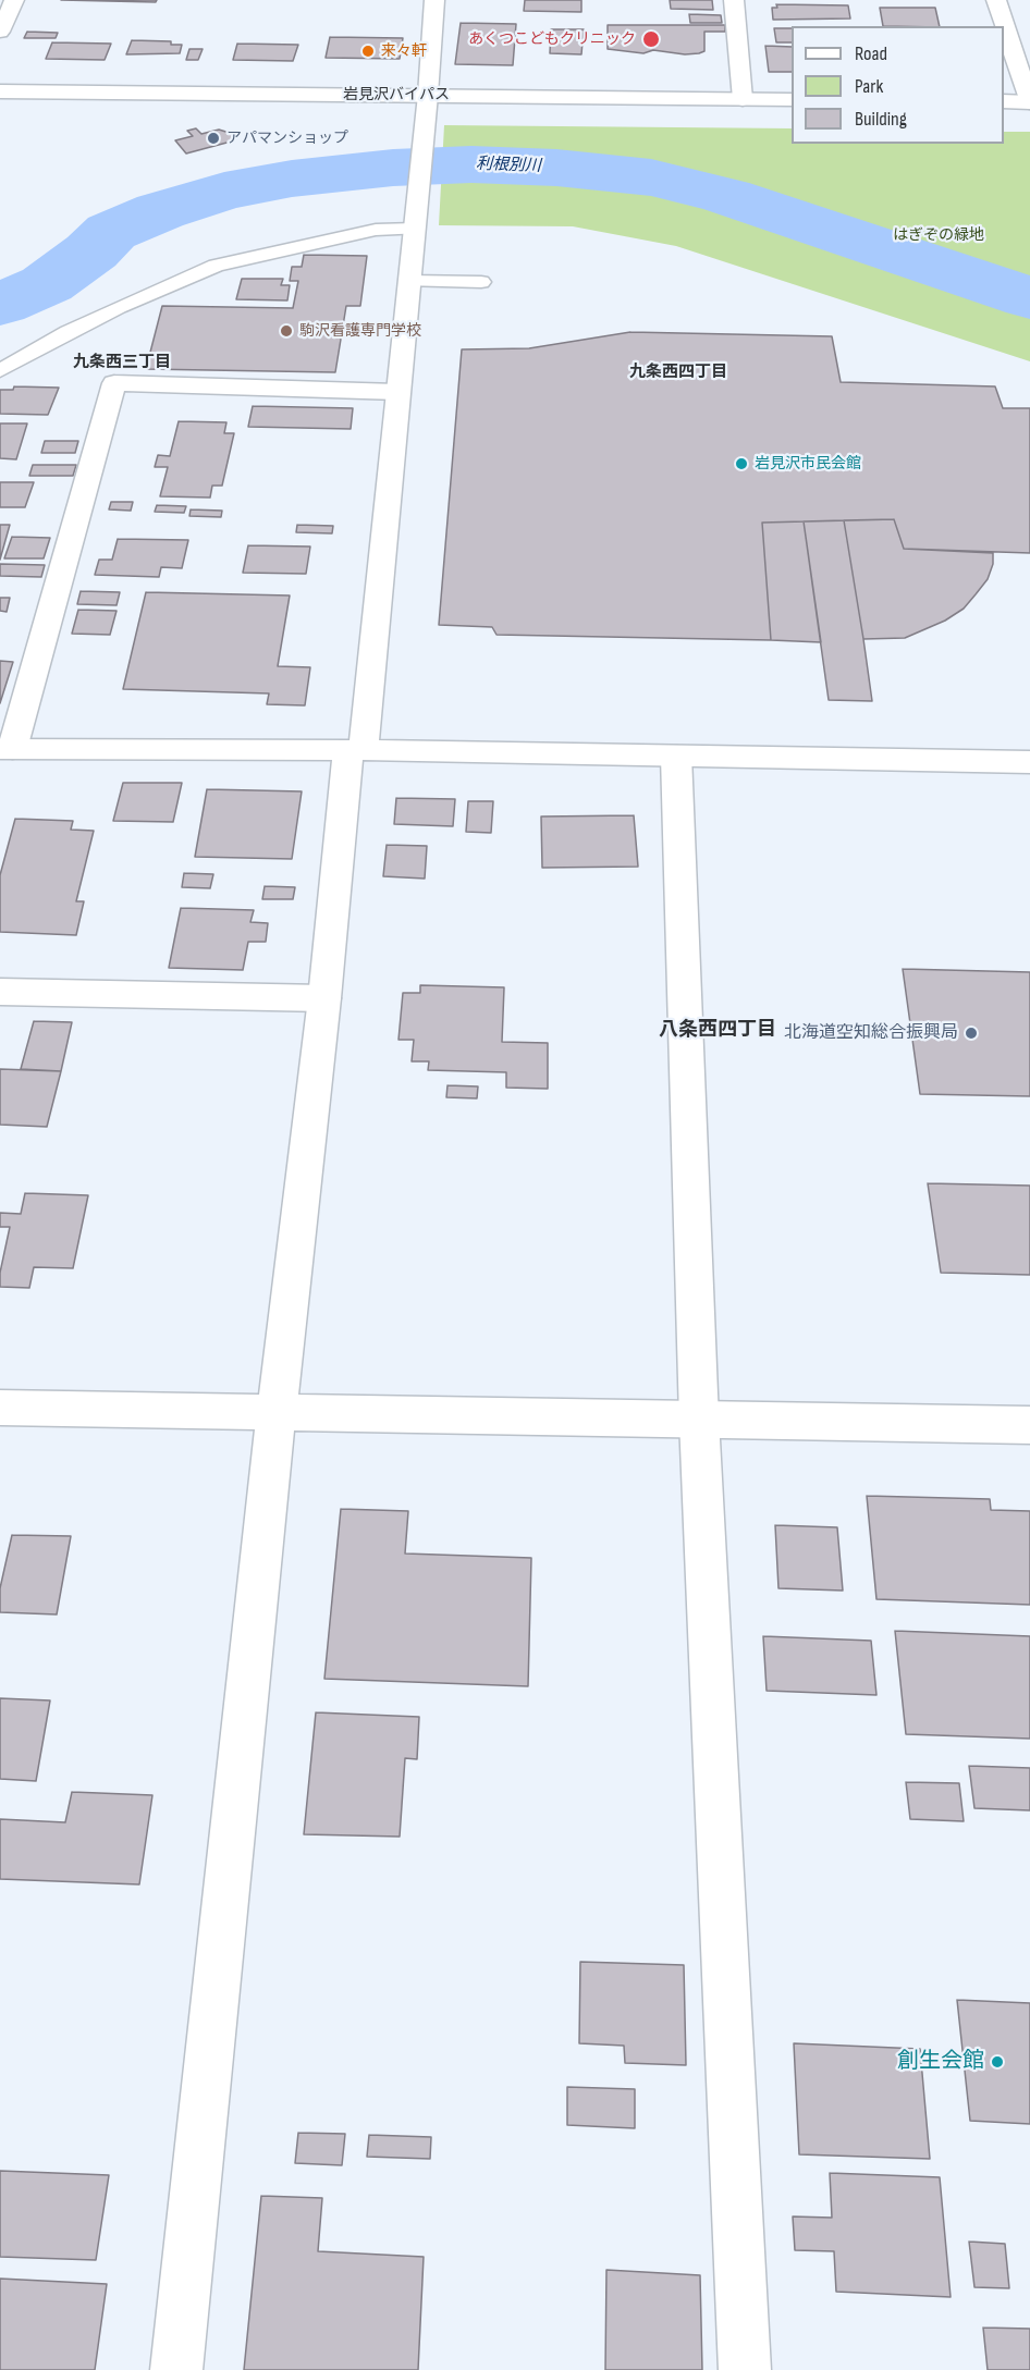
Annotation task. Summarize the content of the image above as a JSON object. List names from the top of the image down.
{
  "streets": {
    "main road": ["岩見沢バイパス"]
  },
  "districts": ["九条西三丁目", "九条西四丁目", "八条西四丁目"],
  "water": ["利根別川"],
  "parks": ["はぎぞの緑地"],
  "places": [
    "あくつこどもクリニック",
    "来々軒",
    "アパマンショップ",
    "駒沢看護専門学校",
    "岩見沢市民会館",
    "北海道空知総合振興局",
    "創生会館"
  ],
  "legend": ["Road", "Park", "Building"]
}
